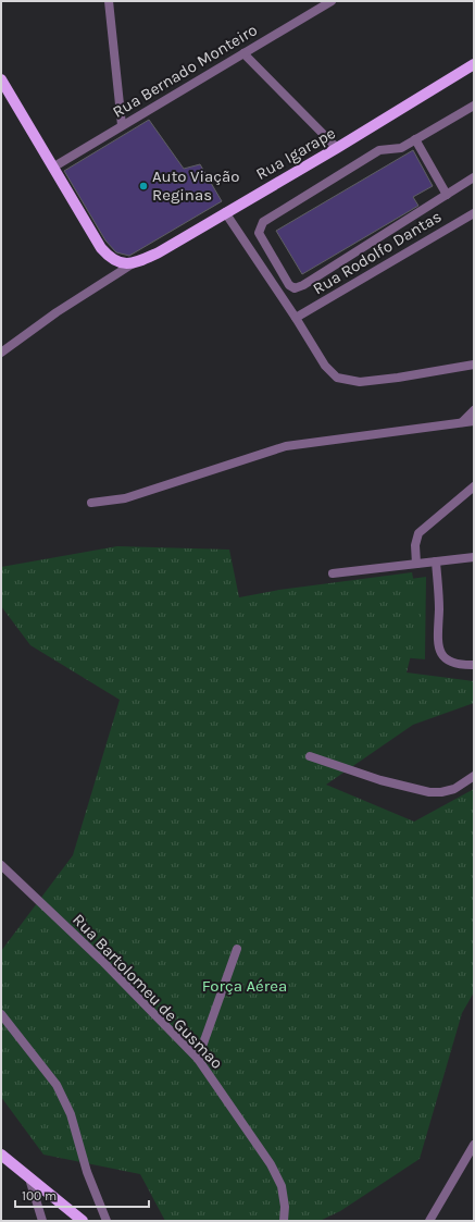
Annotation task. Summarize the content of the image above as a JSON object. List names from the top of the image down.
{
  "streets": {
    "main road": ["Rua Igarape"],
    "street": ["Rua Bernado Monteiro", "Rua Rodolfo Dantas", "Rua Bartolomeu de Gusmao"]
  },
  "parks": ["Força Aérea"],
  "places": ["Auto Viação Reginas"],
  "scale_bar": "100 m"
}
